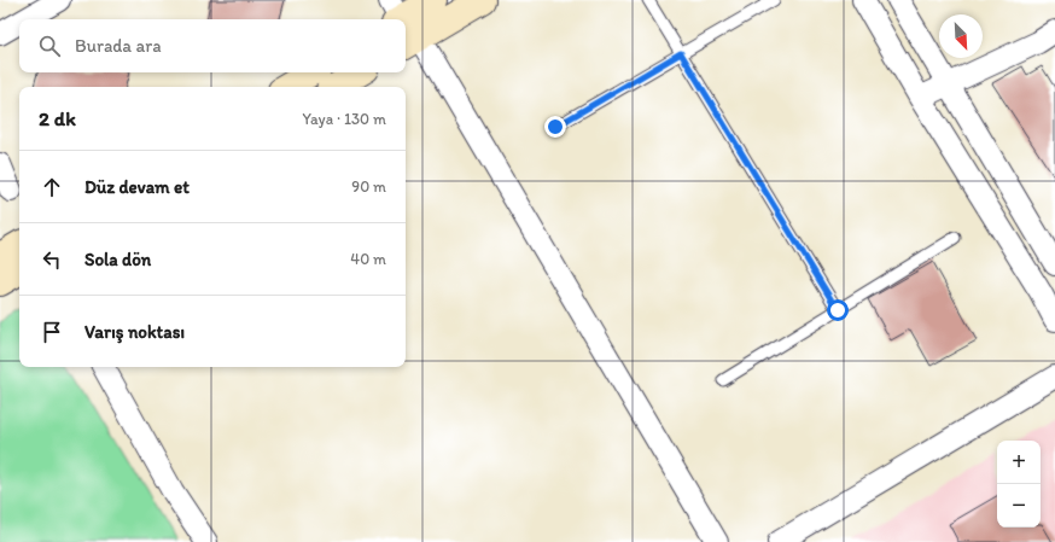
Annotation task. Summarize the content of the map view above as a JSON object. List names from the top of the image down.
{
  "north": "bottom right",
  "page": {
    "search": "Burada ara",
    "heading": ["2 dk", "Yaya · 130 m"],
    "list": [
      ["Düz devam et", "90 m"],
      ["Sola dön", "40 m"],
      "Varış noktası"
    ],
    "map_buttons": ["+", "−"]
  }
}
